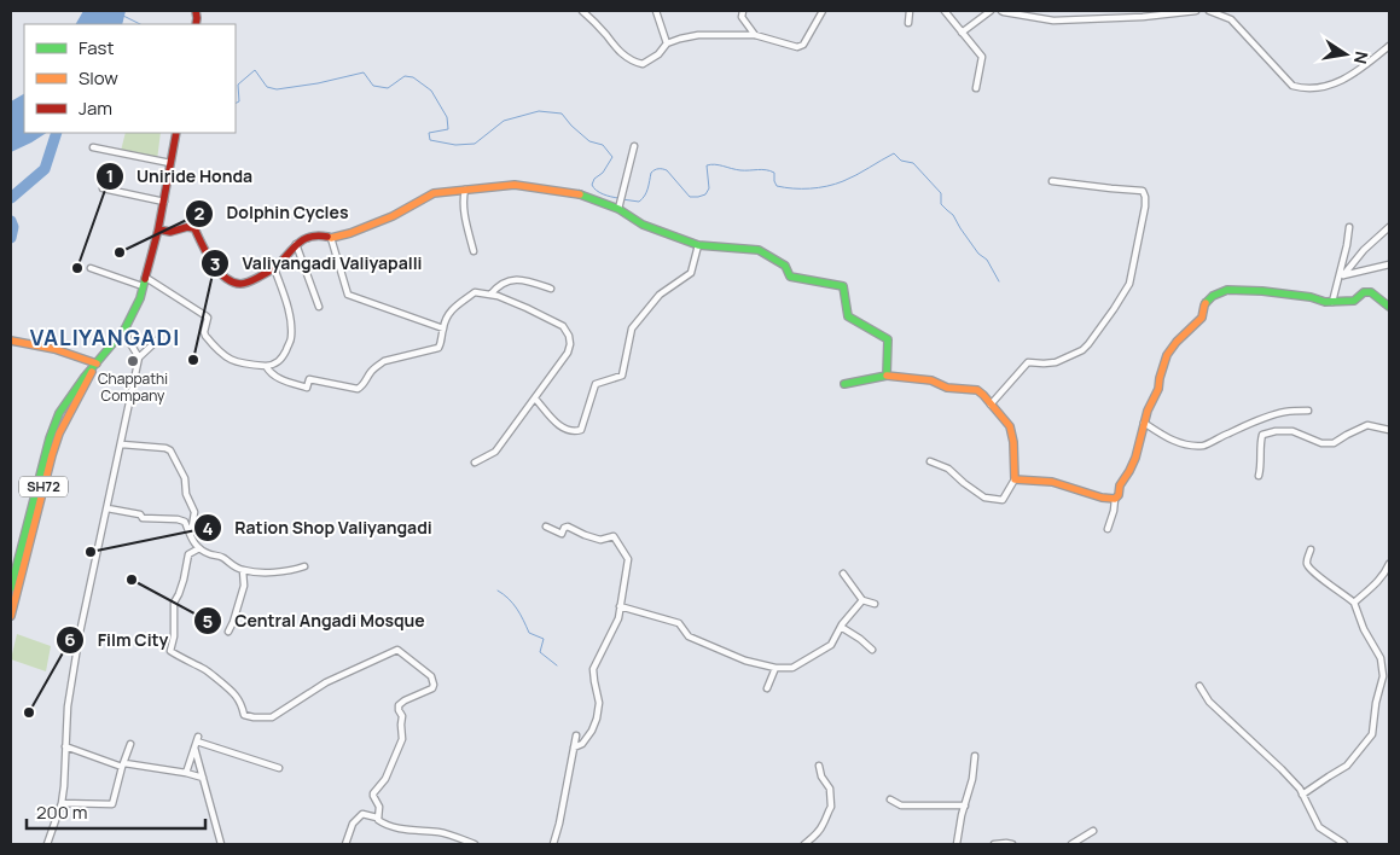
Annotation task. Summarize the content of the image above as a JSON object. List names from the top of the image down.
{
  "streets": {
    "street": ["SH72"]
  },
  "districts": ["VALIYANGADI"],
  "places": [
    "Dolphin Cycles",
    "Uniride Honda",
    "Valiyangadi Valiyapalli",
    "Chappathi Company",
    "Ration Shop Valiyangadi",
    "Central Angadi Mosque",
    "Film City"
  ],
  "legend": ["Fast", "Slow", "Jam"],
  "scale_bar": "200 m",
  "north": "right"
}
